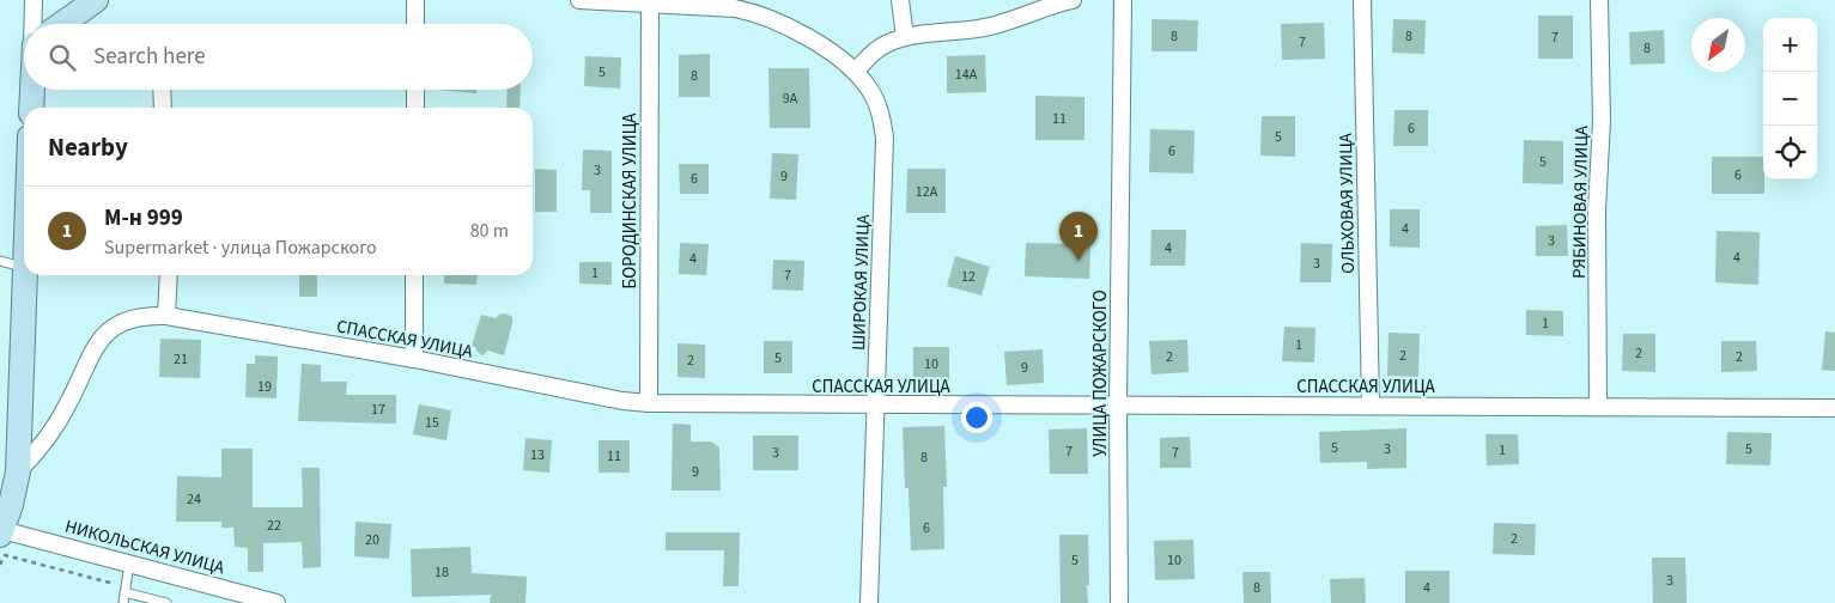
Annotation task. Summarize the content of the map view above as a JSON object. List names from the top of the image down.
{
  "streets": {
    "street": [
      "БОРОДИНСКАЯ УЛИЦА",
      "РЯБИНОВАЯ УЛИЦА",
      "ОЛЬХОВАЯ УЛИЦА",
      "ШИРОКАЯ УЛИЦА",
      "СПАССКАЯ УЛИЦА",
      "УЛИЦА ПОЖАРСКОГО",
      "НИКОЛЬСКАЯ УЛИЦА"
    ]
  },
  "crossings": [
    ["БОРОДИНСКАЯ УЛИЦА", "ШИРОКАЯ УЛИЦА"],
    ["БОРОДИНСКАЯ УЛИЦА", "СПАССКАЯ УЛИЦА"],
    ["РЯБИНОВАЯ УЛИЦА", "СПАССКАЯ УЛИЦА"],
    ["ОЛЬХОВАЯ УЛИЦА", "СПАССКАЯ УЛИЦА"],
    ["ШИРОКАЯ УЛИЦА", "СПАССКАЯ УЛИЦА"],
    ["СПАССКАЯ УЛИЦА", "УЛИЦА ПОЖАРСКОГО"]
  ],
  "house_numbers": [
    "8",
    "8",
    "7",
    "7",
    "8",
    "5",
    "14А",
    "8",
    "9А",
    "11",
    "6",
    "5",
    "6",
    "5",
    "3",
    "6",
    "9",
    "6",
    "12А",
    "4",
    "3",
    "4",
    "4",
    "4",
    "3",
    "1",
    "7",
    "12",
    "1",
    "1",
    "2",
    "2",
    "2",
    "2",
    "5",
    "21",
    "2",
    "10",
    "9",
    "19",
    "17",
    "15",
    "5",
    "3",
    "5",
    "1",
    "7",
    "3",
    "7",
    "13",
    "11",
    "8",
    "9",
    "24",
    "22",
    "6",
    "2",
    "20",
    "5",
    "10",
    "18",
    "3",
    "8",
    "4"
  ],
  "north": "bottom left",
  "page": {
    "map_buttons": ["+", "−"],
    "search": "Search here",
    "heading": "Nearby",
    "list": [
      {
        "mark": "1",
        "name": "М-н 999",
        "note": "Supermarket · улица Пожарского",
        "value": "80 m"
      }
    ],
    "pins": "1"
  }
}
